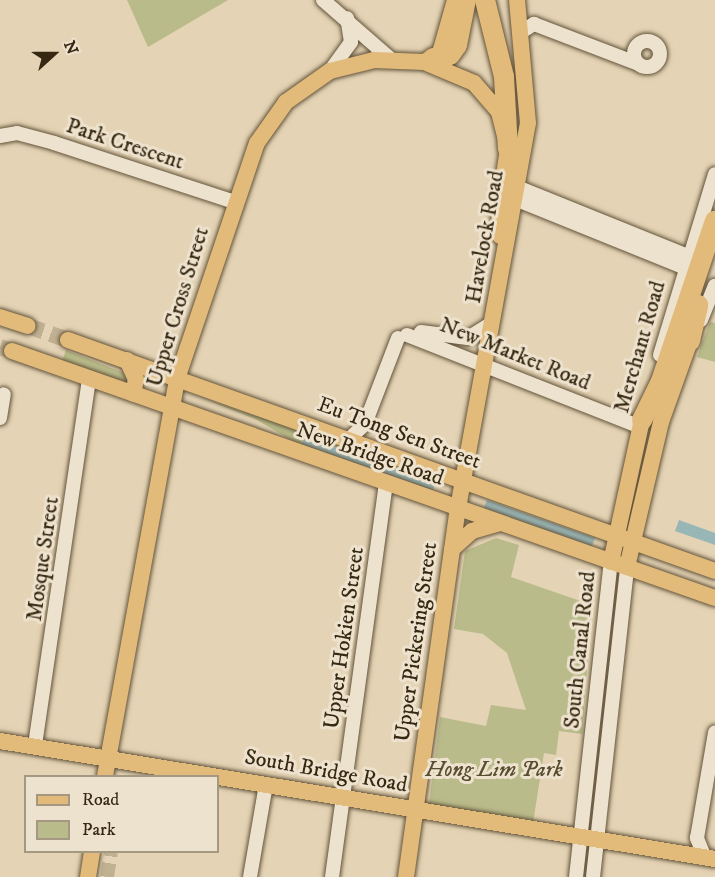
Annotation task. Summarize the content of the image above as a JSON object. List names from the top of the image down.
{
  "streets": {
    "main road": [
      "Havelock Road",
      "Upper Cross Street",
      "Merchant Road",
      "Eu Tong Sen Street",
      "New Bridge Road",
      "Upper Pickering Street",
      "South Bridge Road"
    ],
    "street": [
      "Park Crescent",
      "New Market Road",
      "Mosque Street",
      "Upper Hokien Street"
    ]
  },
  "crossings": [
    ["Park Crescent", "Upper Cross Street"],
    ["Havelock Road", "New Market Road"],
    ["Havelock Road", "Eu Tong Sen Street"],
    ["Havelock Road", "Upper Pickering Street"],
    ["Upper Cross Street", "Eu Tong Sen Street"],
    ["Upper Cross Street", "New Bridge Road"],
    ["Upper Cross Street", "South Bridge Road"],
    ["Merchant Road", "New Market Road"],
    ["Merchant Road", "Eu Tong Sen Street"],
    ["Eu Tong Sen Street", "Upper Pickering Street"],
    ["New Bridge Road", "Mosque Street"],
    ["New Bridge Road", "Upper Hokien Street"],
    ["New Bridge Road", "Upper Pickering Street"],
    ["Mosque Street", "South Bridge Road"],
    ["Upper Hokien Street", "South Bridge Road"],
    ["Upper Pickering Street", "South Bridge Road"]
  ],
  "parks": ["Hong Lim Park"],
  "legend": ["Road", "Park"],
  "north": "right"
}
